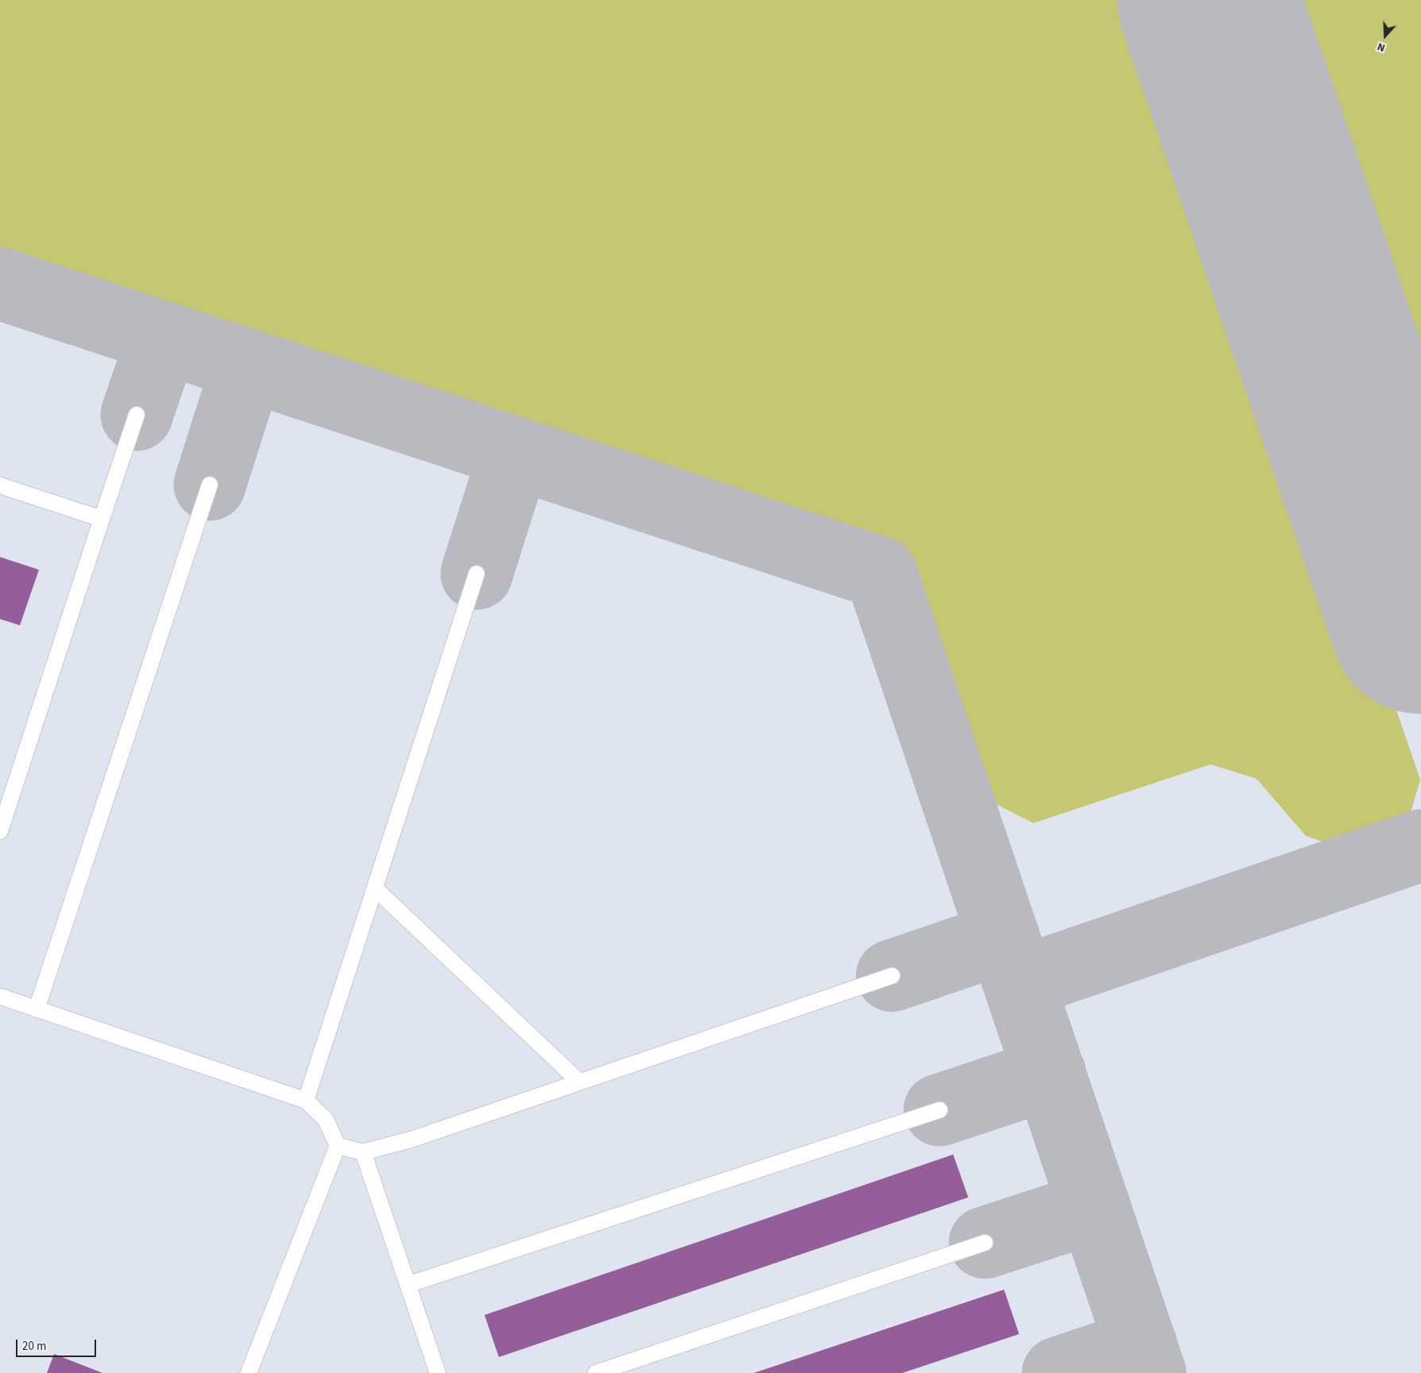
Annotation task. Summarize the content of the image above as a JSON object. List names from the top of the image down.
{
  "scale_bar": "20 m",
  "north": "bottom"
}
